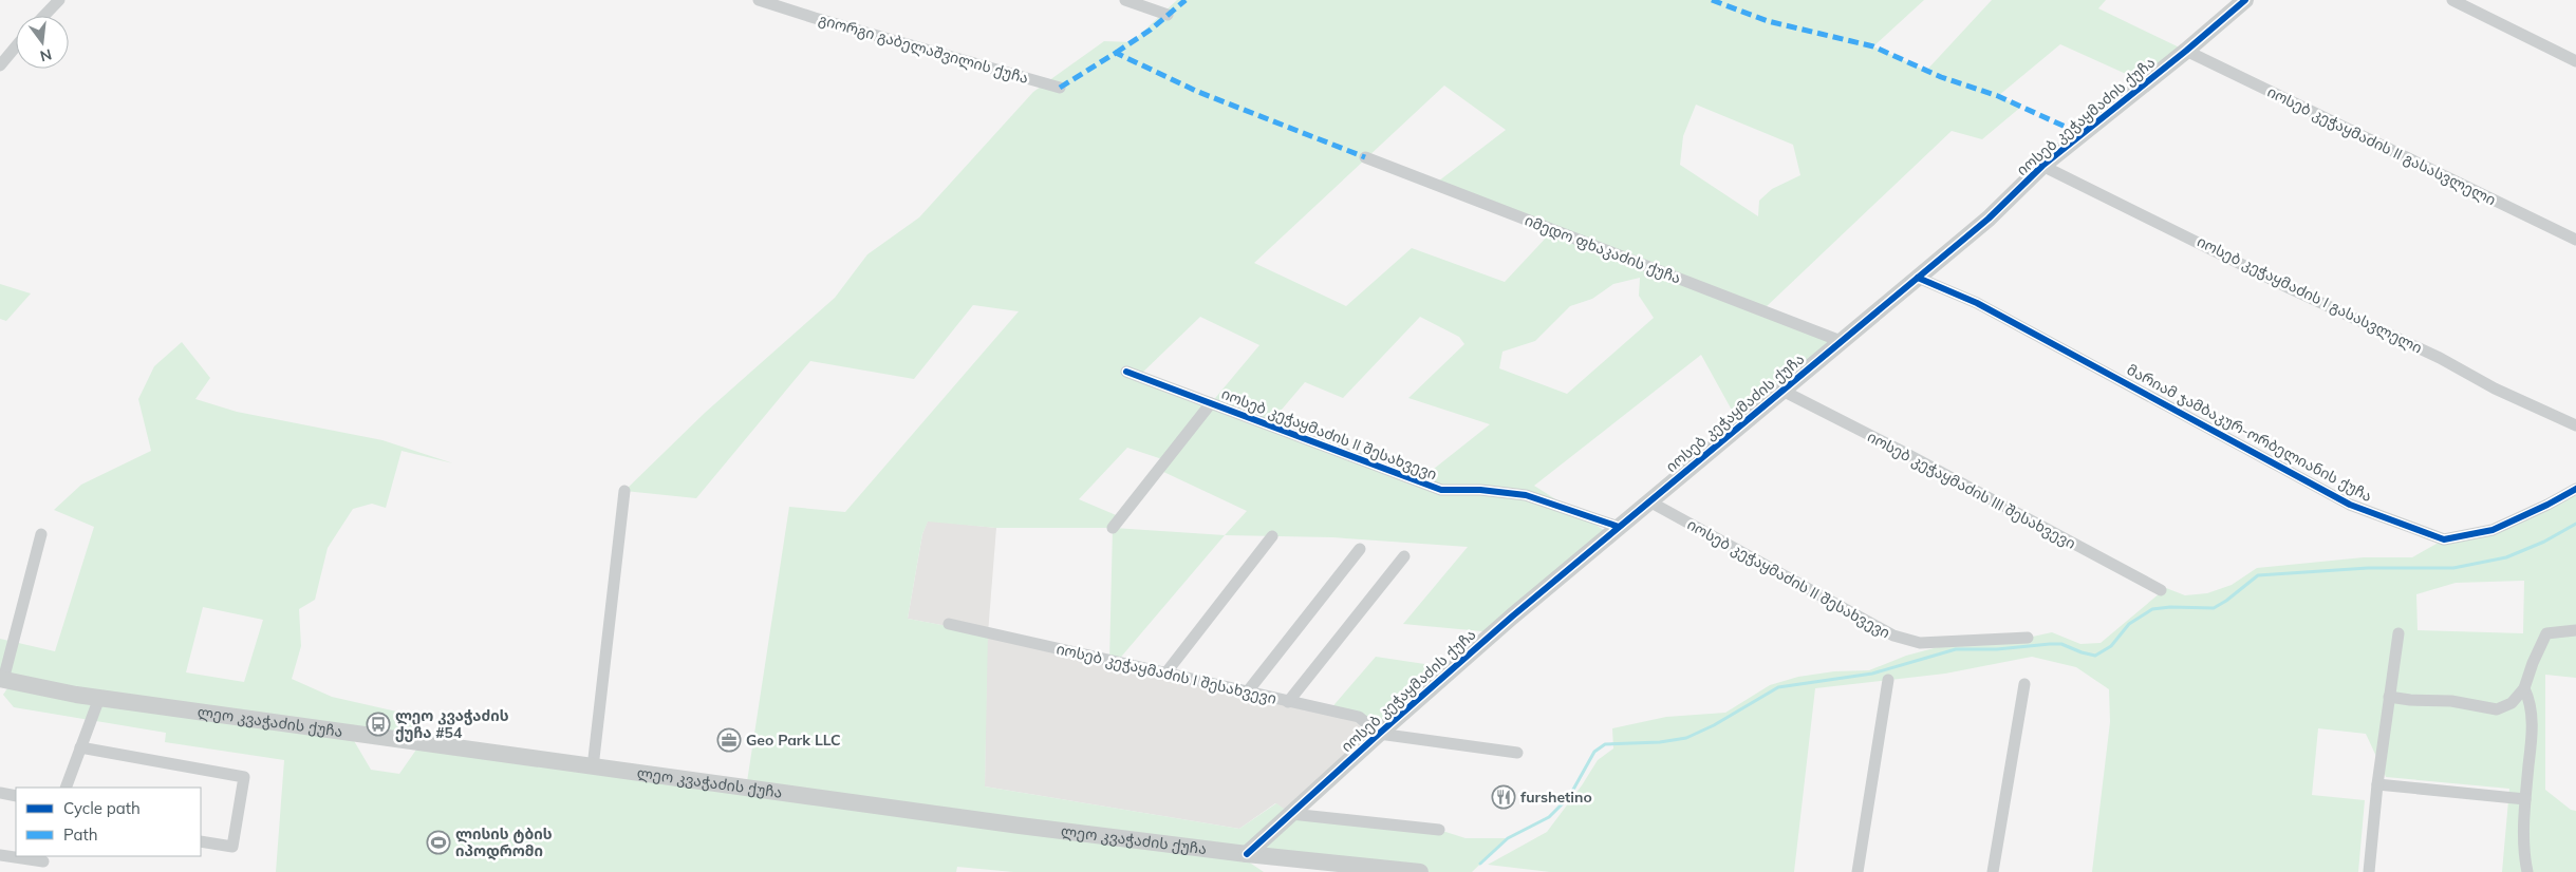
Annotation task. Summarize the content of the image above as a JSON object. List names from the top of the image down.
{
  "streets": {
    "main road": ["იოსებ კეჭაყმაძის ქუჩა", "ლეო კვაჭაძის ქუჩა"],
    "street": [
      "გიორგი გაბელაშვილის ქუჩა",
      "იოსებ კეჭაყმაძის II გასასვლელი",
      "იმედო ფხაკაძის ქუჩა",
      "იოსებ კეჭაყმაძის I გასასვლელი",
      "მარიამ ჯამბაკურ-ორბელიანის ქუჩა",
      "იოსებ კეჭაყმაძის II შესახვევი",
      "იოსებ კეჭაყმაძის III შესახვევი",
      "იოსებ კეჭაყმაძის I შესახვევი"
    ]
  },
  "crossings": [
    ["იოსებ კეჭაყმაძის ქუჩა", "იოსებ კეჭაყმაძის II გასასვლელი"],
    ["იოსებ კეჭაყმაძის ქუჩა", "იმედო ფხაკაძის ქუჩა"],
    ["იოსებ კეჭაყმაძის ქუჩა", "იოსებ კეჭაყმაძის I გასასვლელი"],
    ["იოსებ კეჭაყმაძის ქუჩა", "მარიამ ჯამბაკურ-ორბელიანის ქუჩა"],
    ["იოსებ კეჭაყმაძის ქუჩა", "იოსებ კეჭაყმაძის II შესახვევი"],
    ["იოსებ კეჭაყმაძის ქუჩა", "იოსებ კეჭაყმაძის III შესახვევი"],
    ["იოსებ კეჭაყმაძის ქუჩა", "იოსებ კეჭაყმაძის I შესახვევი"],
    ["იოსებ კეჭაყმაძის ქუჩა", "ლეო კვაჭაძის ქუჩა"]
  ],
  "places": {
    "bus stop": ["ლეო კვაჭაძის ქუჩა #54"],
    "office": ["Geo Park LLC"],
    "restaurant": ["furshetino"],
    "sports": ["ლისის ტბის იპოდრომი"]
  },
  "legend": ["Cycle path", "Path"],
  "north": "bottom"
}
